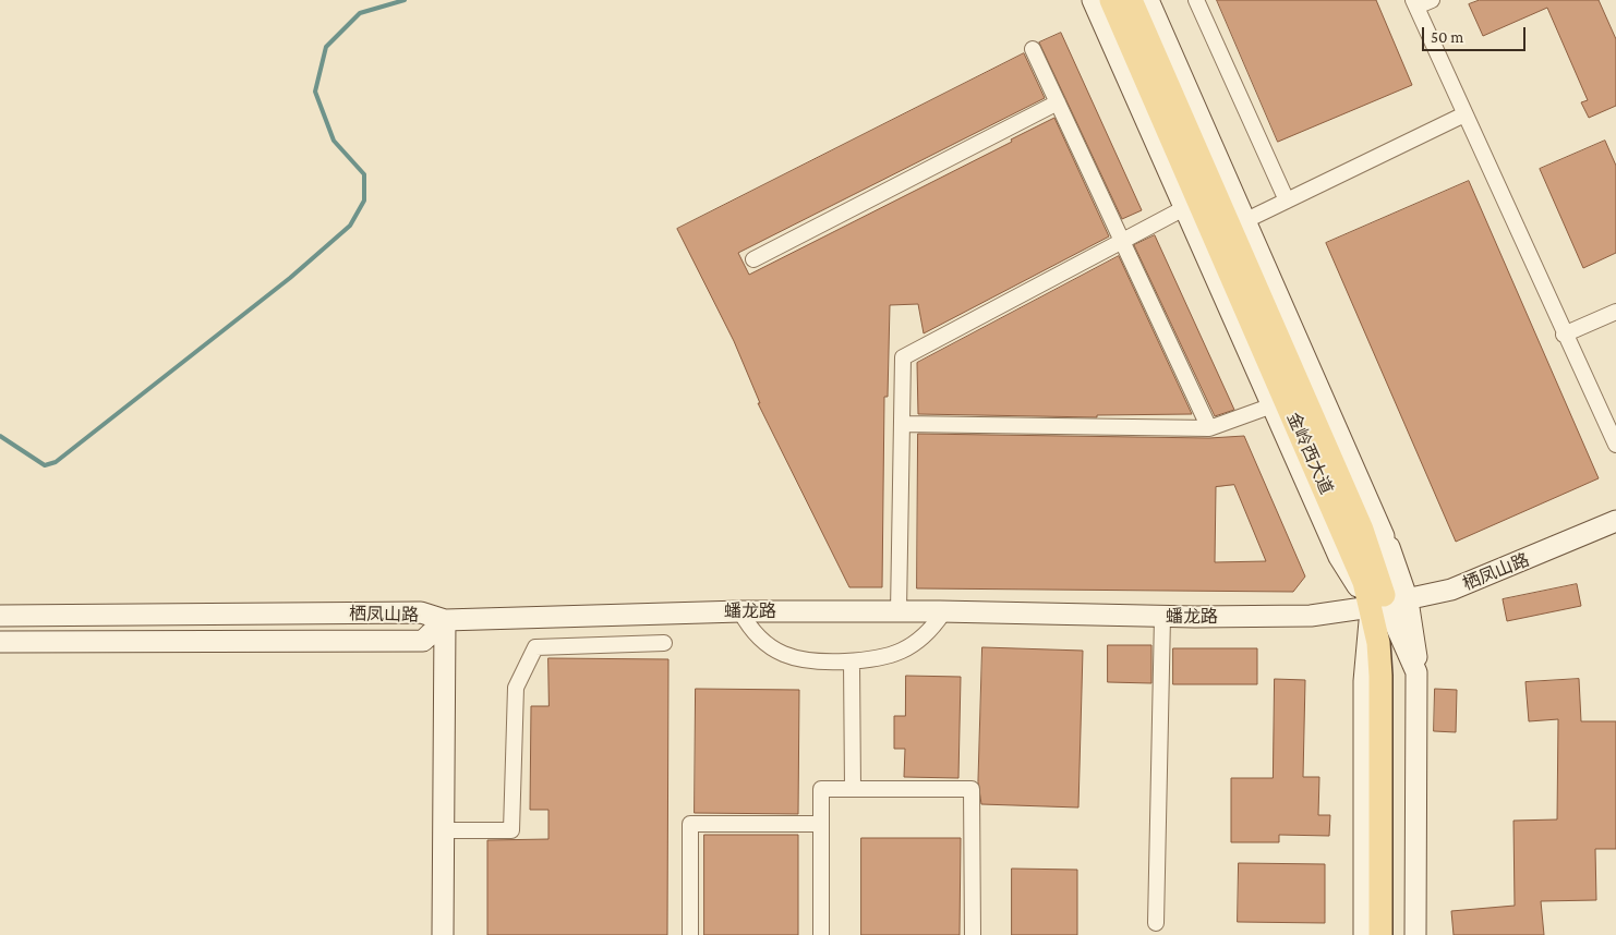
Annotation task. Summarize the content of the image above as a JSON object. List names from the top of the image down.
{
  "streets": {
    "main road": ["金岭西大道"],
    "street": ["栖凤山路", "蟠龙路"]
  },
  "crossings": [
    ["金岭西大道", "栖凤山路"],
    ["金岭西大道", "蟠龙路"],
    ["栖凤山路", "蟠龙路"]
  ],
  "scale_bar": "50 m"
}
